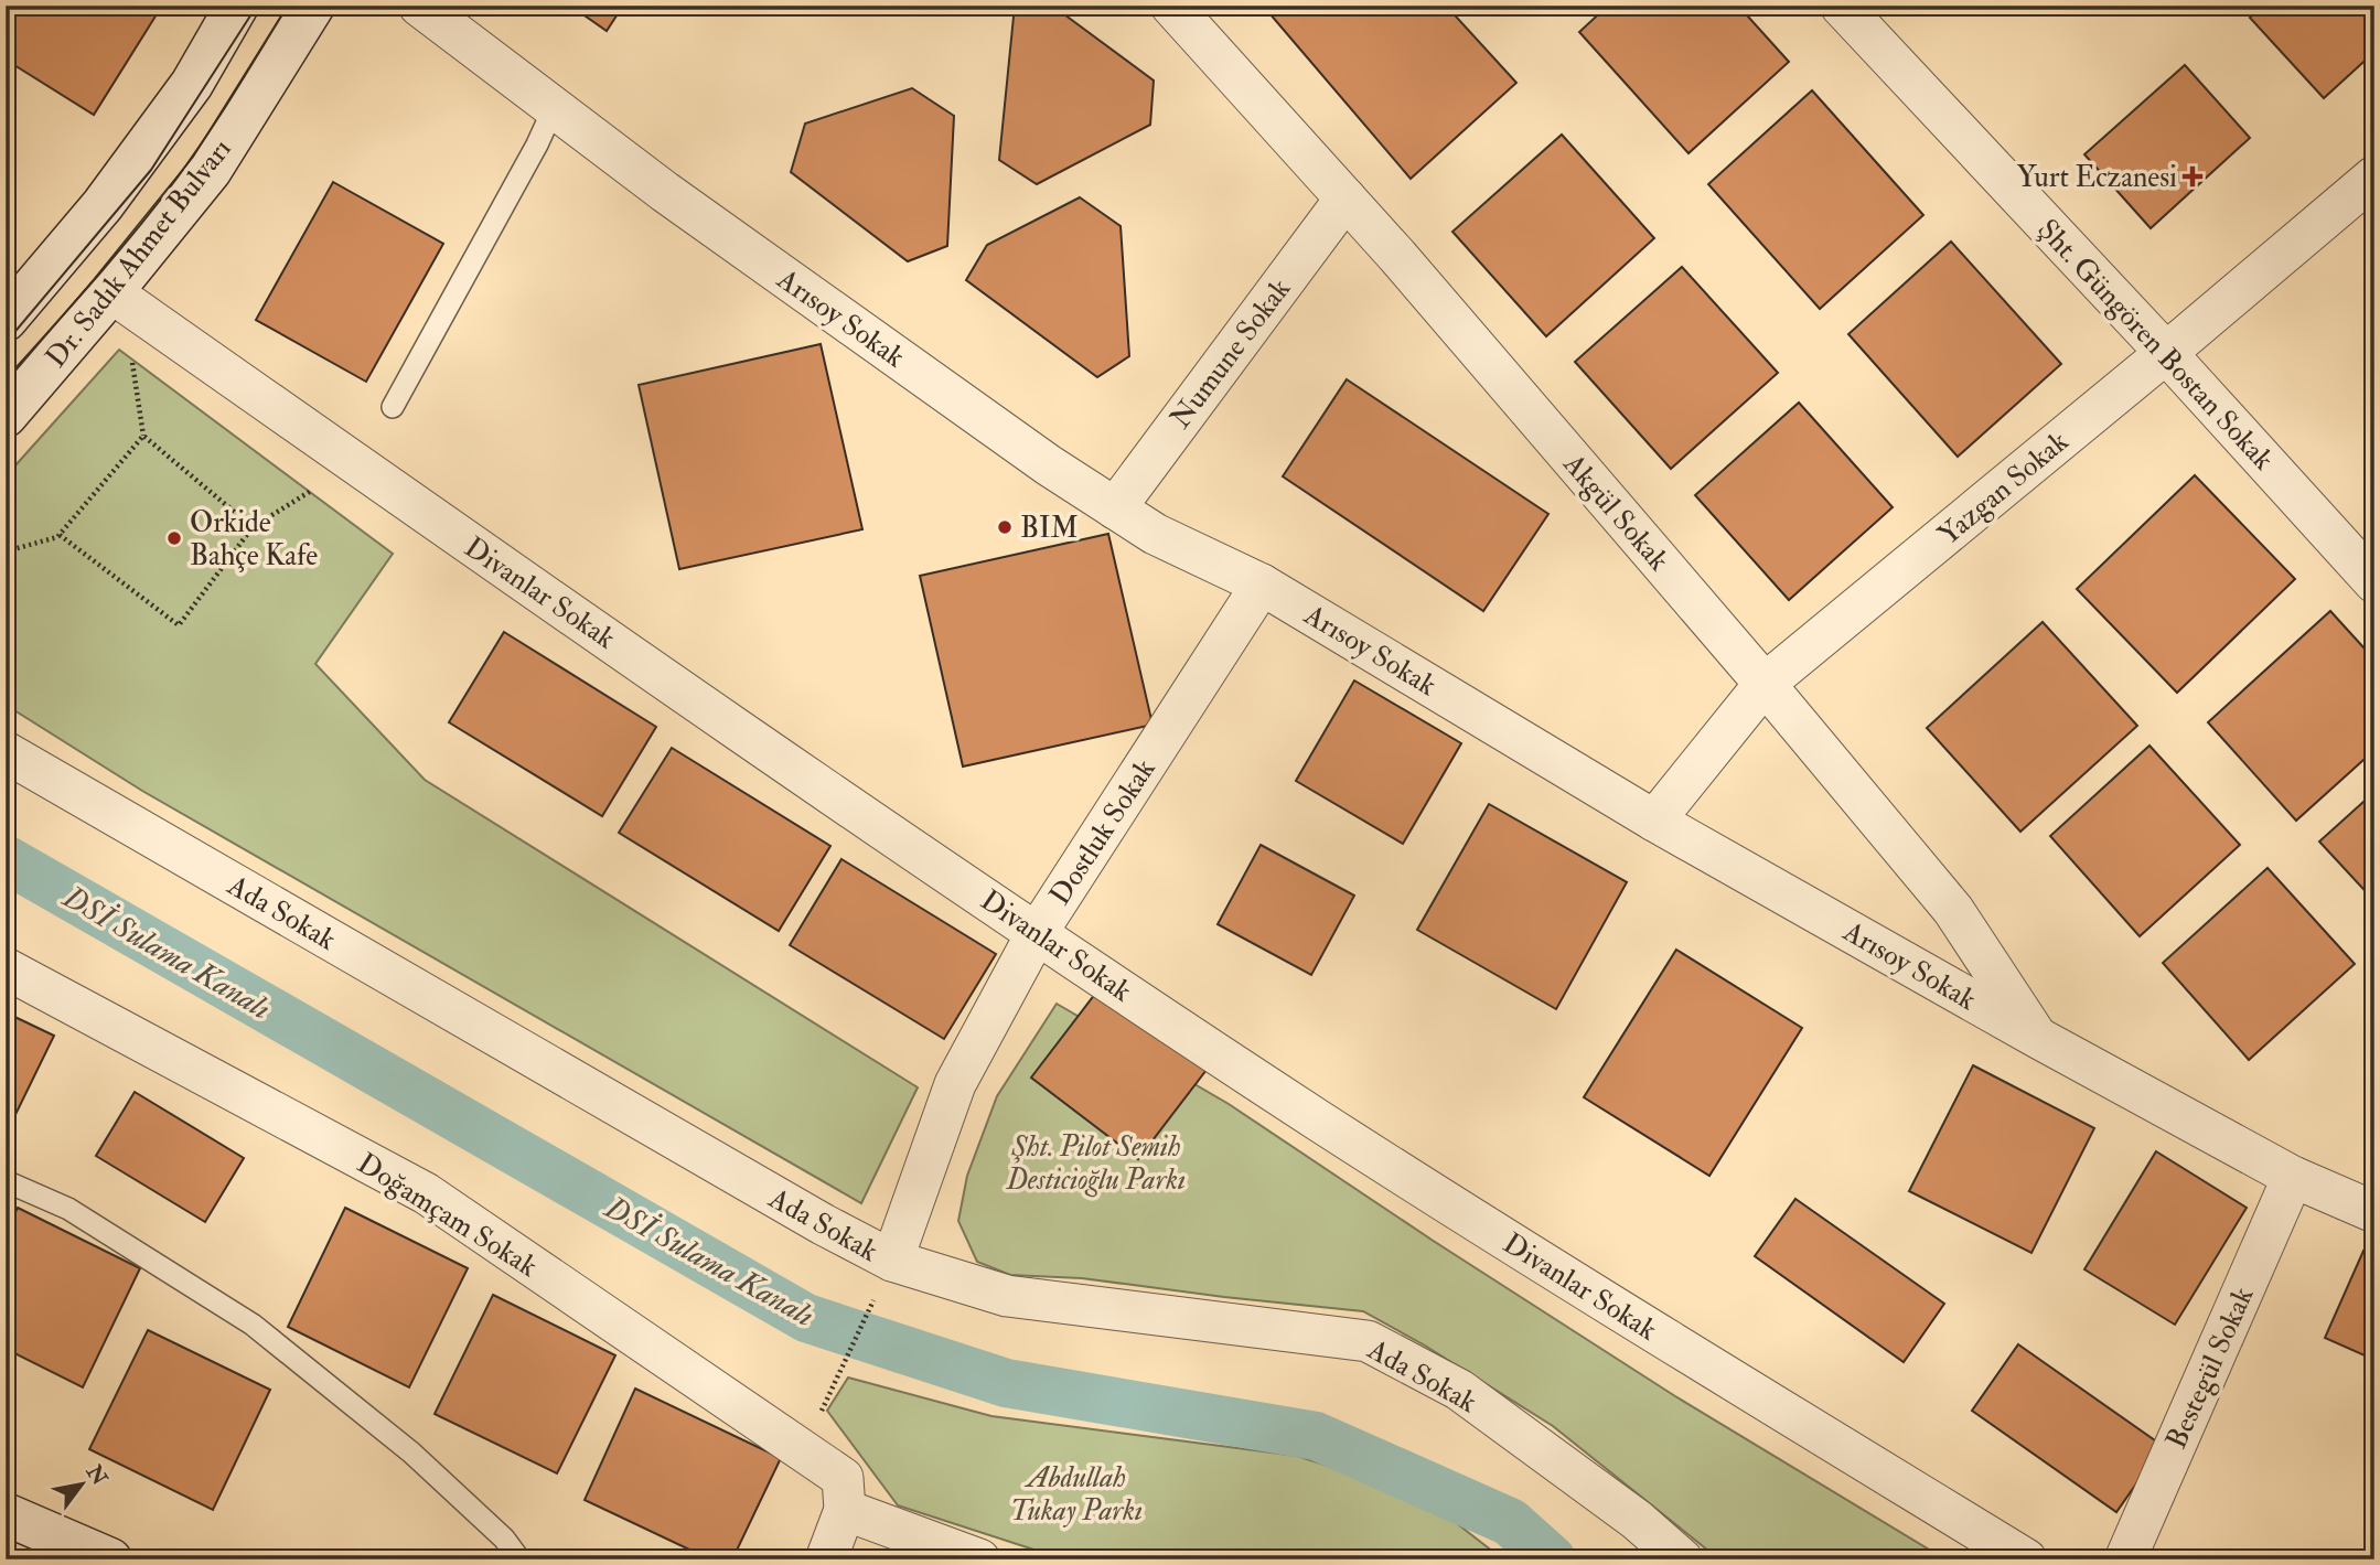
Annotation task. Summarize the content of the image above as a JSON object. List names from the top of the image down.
{
  "streets": {
    "main road": ["Dr. Sadık Ahmet Bulvarı"],
    "street": [
      "Arısoy Sokak",
      "Şht. Güngören Bostan Sokak",
      "Numune Sokak",
      "Yazgan Sokak",
      "Akgül Sokak",
      "Divanlar Sokak",
      "Dostluk Sokak",
      "Ada Sokak",
      "Doğamçam Sokak",
      "Bestegül Sokak"
    ]
  },
  "crossings": [
    ["Dr. Sadık Ahmet Bulvarı", "Divanlar Sokak"],
    ["Arısoy Sokak", "Numune Sokak"],
    ["Arısoy Sokak", "Yazgan Sokak"],
    ["Arısoy Sokak", "Akgül Sokak"],
    ["Arısoy Sokak", "Dostluk Sokak"],
    ["Arısoy Sokak", "Bestegül Sokak"],
    ["Şht. Güngören Bostan Sokak", "Yazgan Sokak"],
    ["Numune Sokak", "Akgül Sokak"],
    ["Yazgan Sokak", "Akgül Sokak"],
    ["Divanlar Sokak", "Dostluk Sokak"],
    ["Dostluk Sokak", "Ada Sokak"]
  ],
  "water": ["DSİ Sulama Kanalı"],
  "parks": ["Şht. Pilot Semih Desticioğlu Parkı", "Abdullah Tukay Parkı"],
  "places": {
    "health": ["Yurt Eczanesi"],
    "other": ["BIM", "Orkide Bahçe Kafe"]
  },
  "north": "top right"
}
